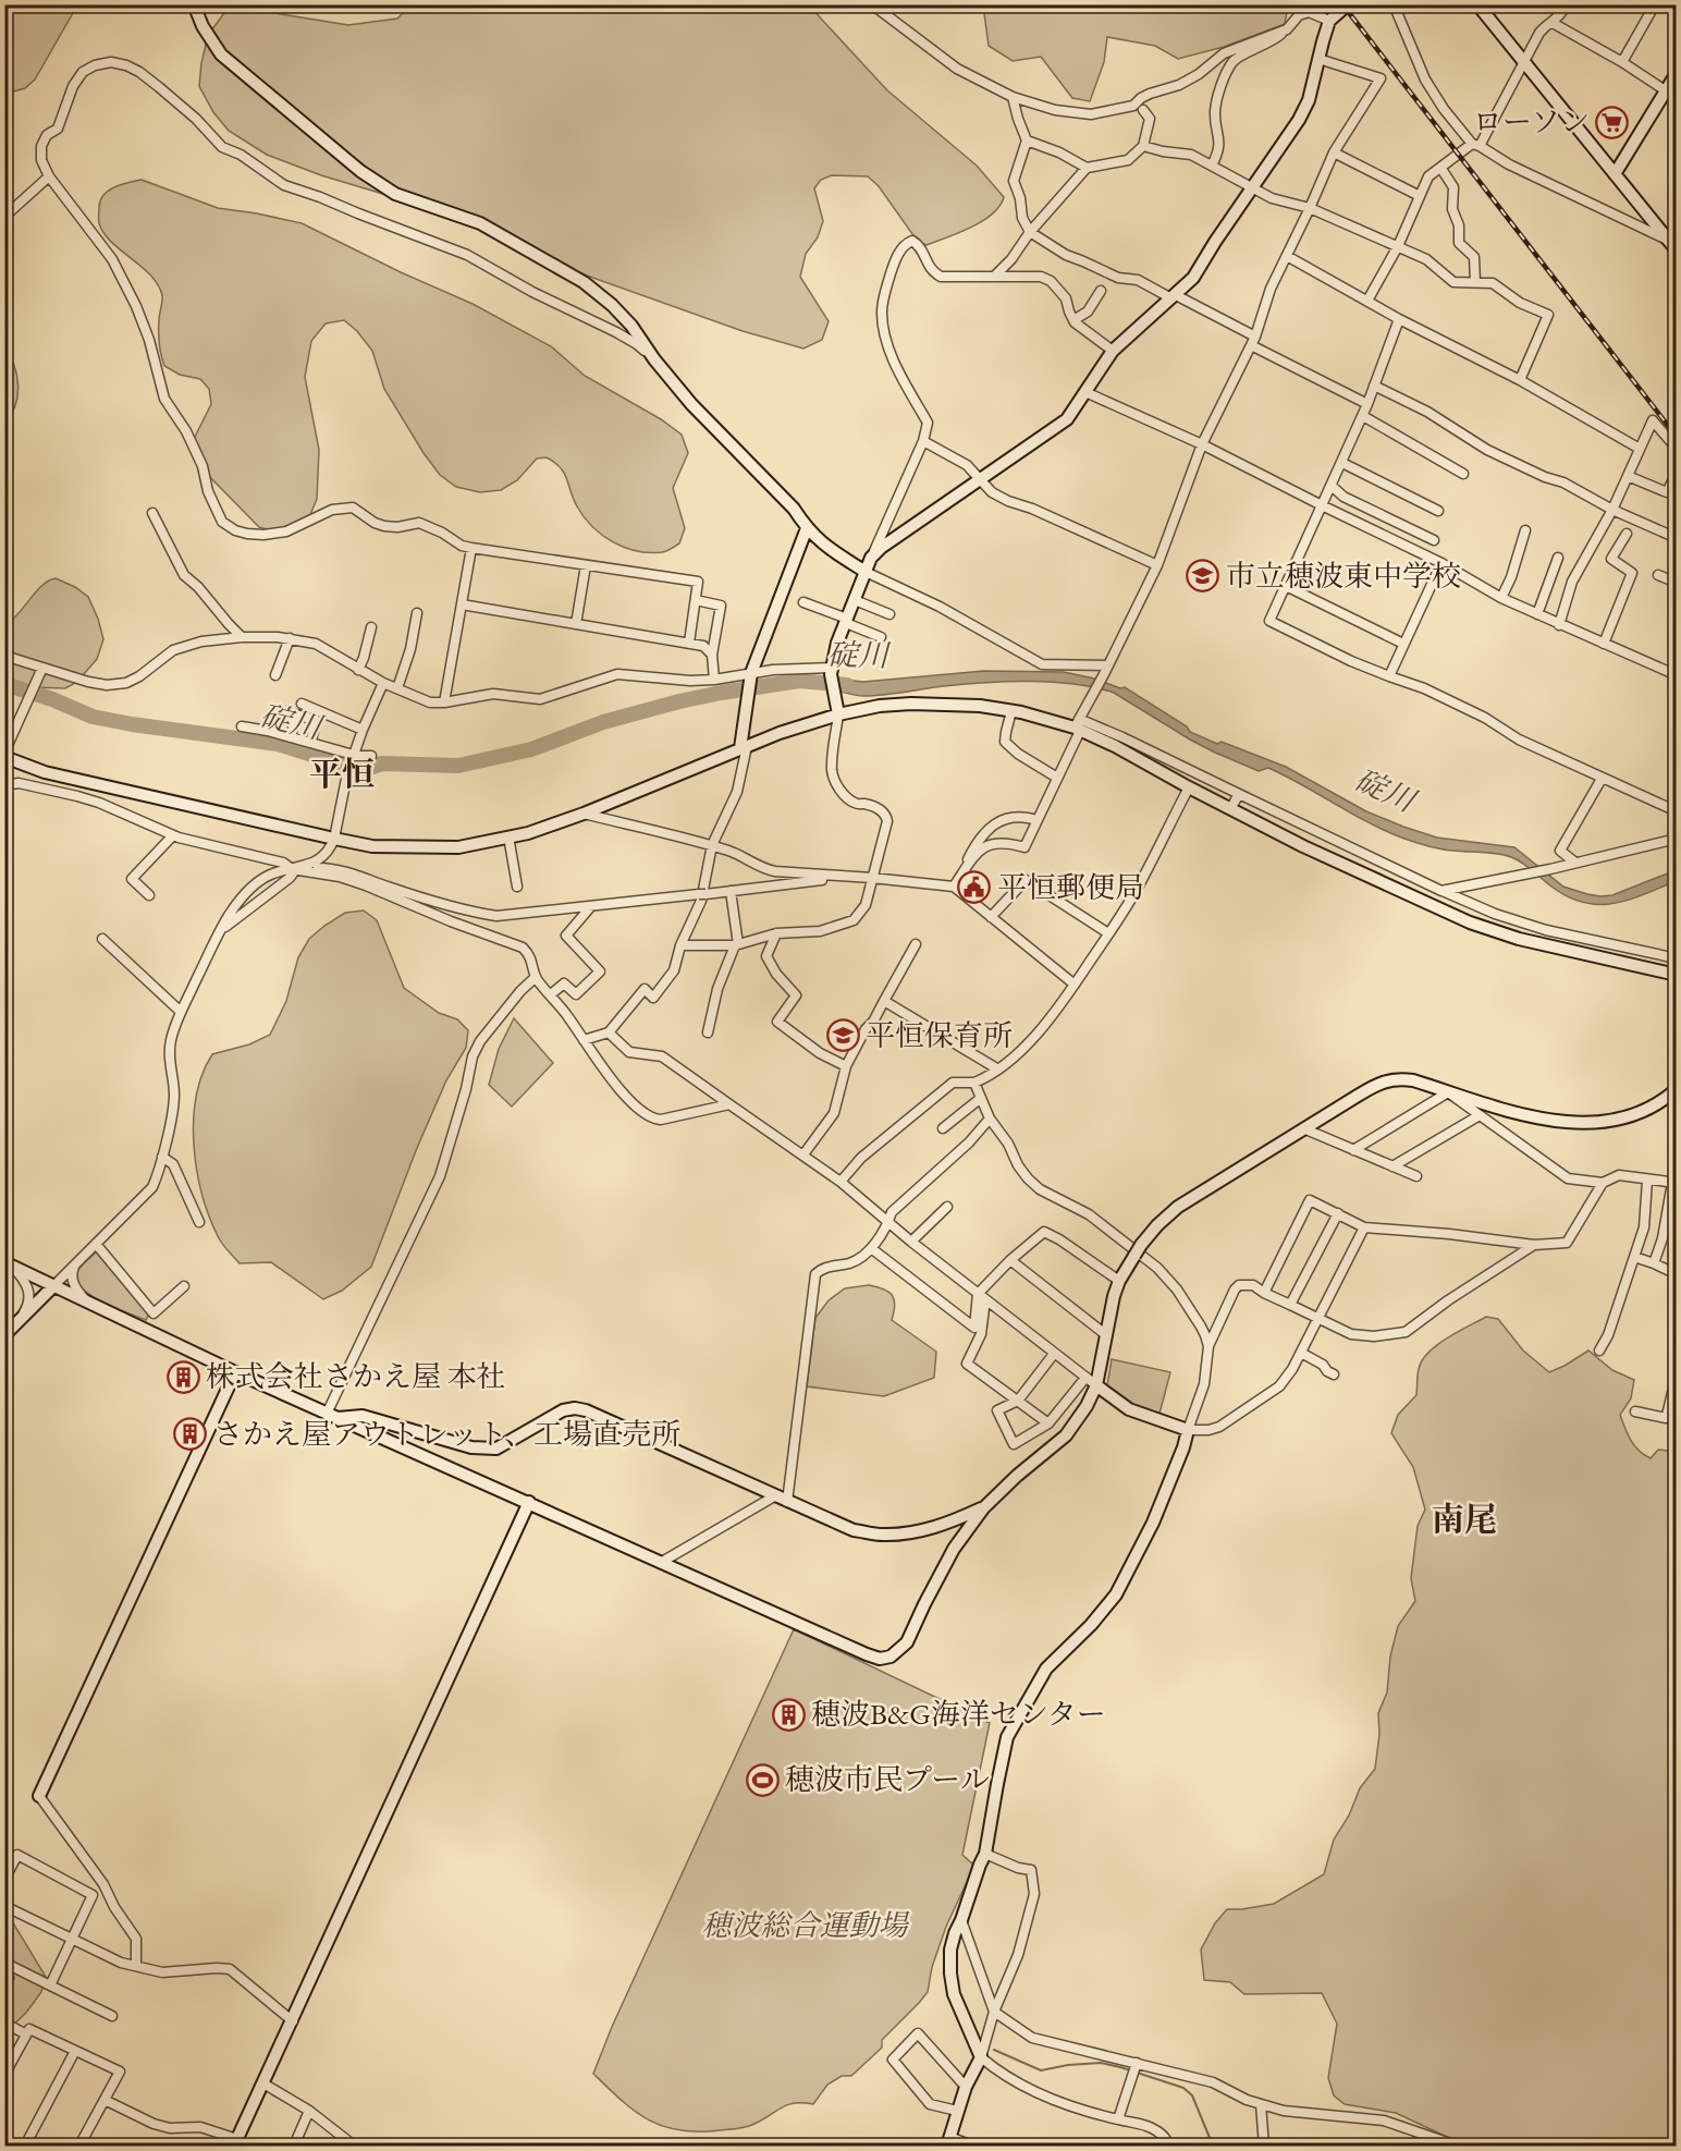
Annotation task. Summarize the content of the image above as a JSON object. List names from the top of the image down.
{
  "districts": ["平恒", "南尾"],
  "water": ["碇川"],
  "parks": ["穂波総合運動場"],
  "places": {
    "supermarket": ["ローソン"],
    "school or university": ["市立穂波東中学校", "平恒保育所"],
    "public building": ["平恒郵便局"],
    "building": ["株式会社さかえ屋 本社", "さかえ屋アウトレット、工場直売所", "穂波B&G海洋センター"],
    "sports": ["穂波市民プール"]
  }
}
